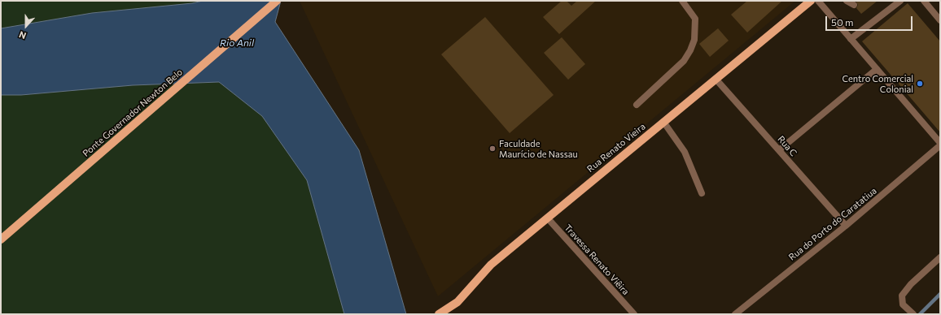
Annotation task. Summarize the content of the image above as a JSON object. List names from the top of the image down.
{
  "streets": {
    "main road": ["Ponte Governador Newton Belo", "Rua Renato Vieira"],
    "street": ["Rua C", "Rua do Porto do Caratatiua", "Travessa Renato Viêira"]
  },
  "crossings": [
    ["Rua C", "Rua Renato Vieira"],
    ["Rua C", "Rua do Porto do Caratatiua"],
    ["Rua Renato Vieira", "Travessa Renato Viêira"]
  ],
  "water": ["Rio Anil"],
  "places": ["Centro Comercial Colonial", "Faculdade Maurício de Nassau"],
  "scale_bar": "50 m",
  "north": "bottom"
}
